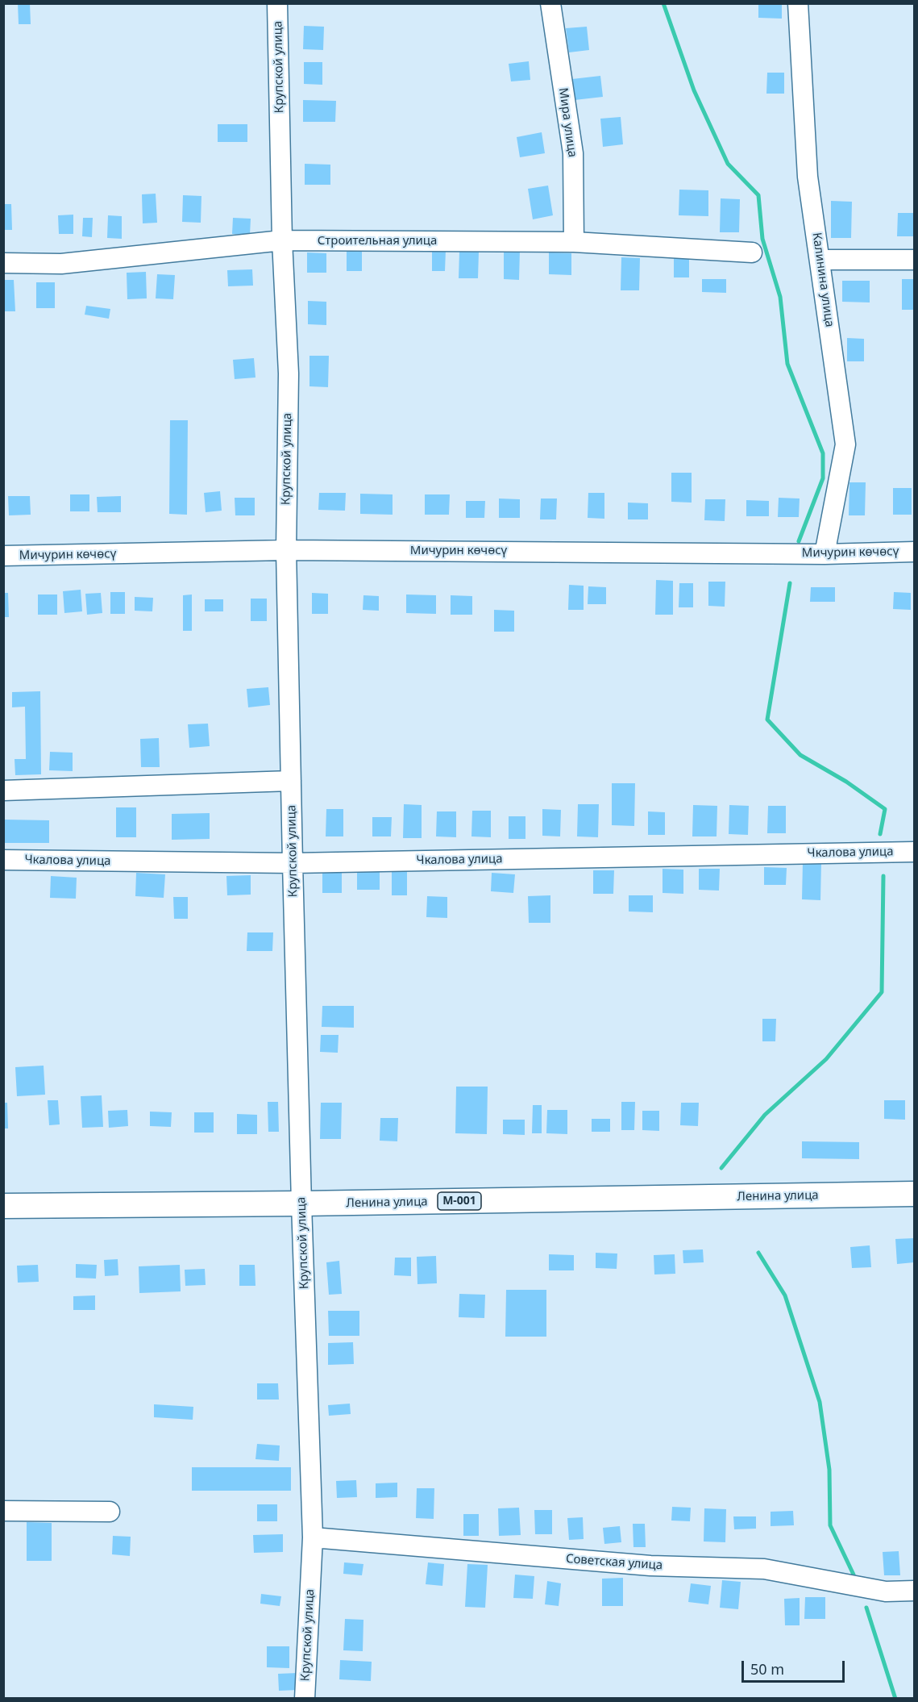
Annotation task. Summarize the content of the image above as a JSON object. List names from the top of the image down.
{
  "streets": {
    "main road": ["Ленина улица", "М-001"],
    "street": [
      "Крупской улица",
      "Мира улица",
      "Строительная улица",
      "Калинина улица",
      "Мичурин көчөсү",
      "Чкалова улица",
      "Советская улица"
    ]
  },
  "crossings": [
    ["Крупской улица", "Строительная улица"],
    ["Крупской улица", "Мичурин көчөсү"],
    ["Крупской улица", "Чкалова улица"],
    ["Крупской улица", "Ленина улица"],
    ["Крупской улица", "Советская улица"],
    ["Мира улица", "Строительная улица"],
    ["Калинина улица", "Мичурин көчөсү"]
  ],
  "scale_bar": "50 m"
}
